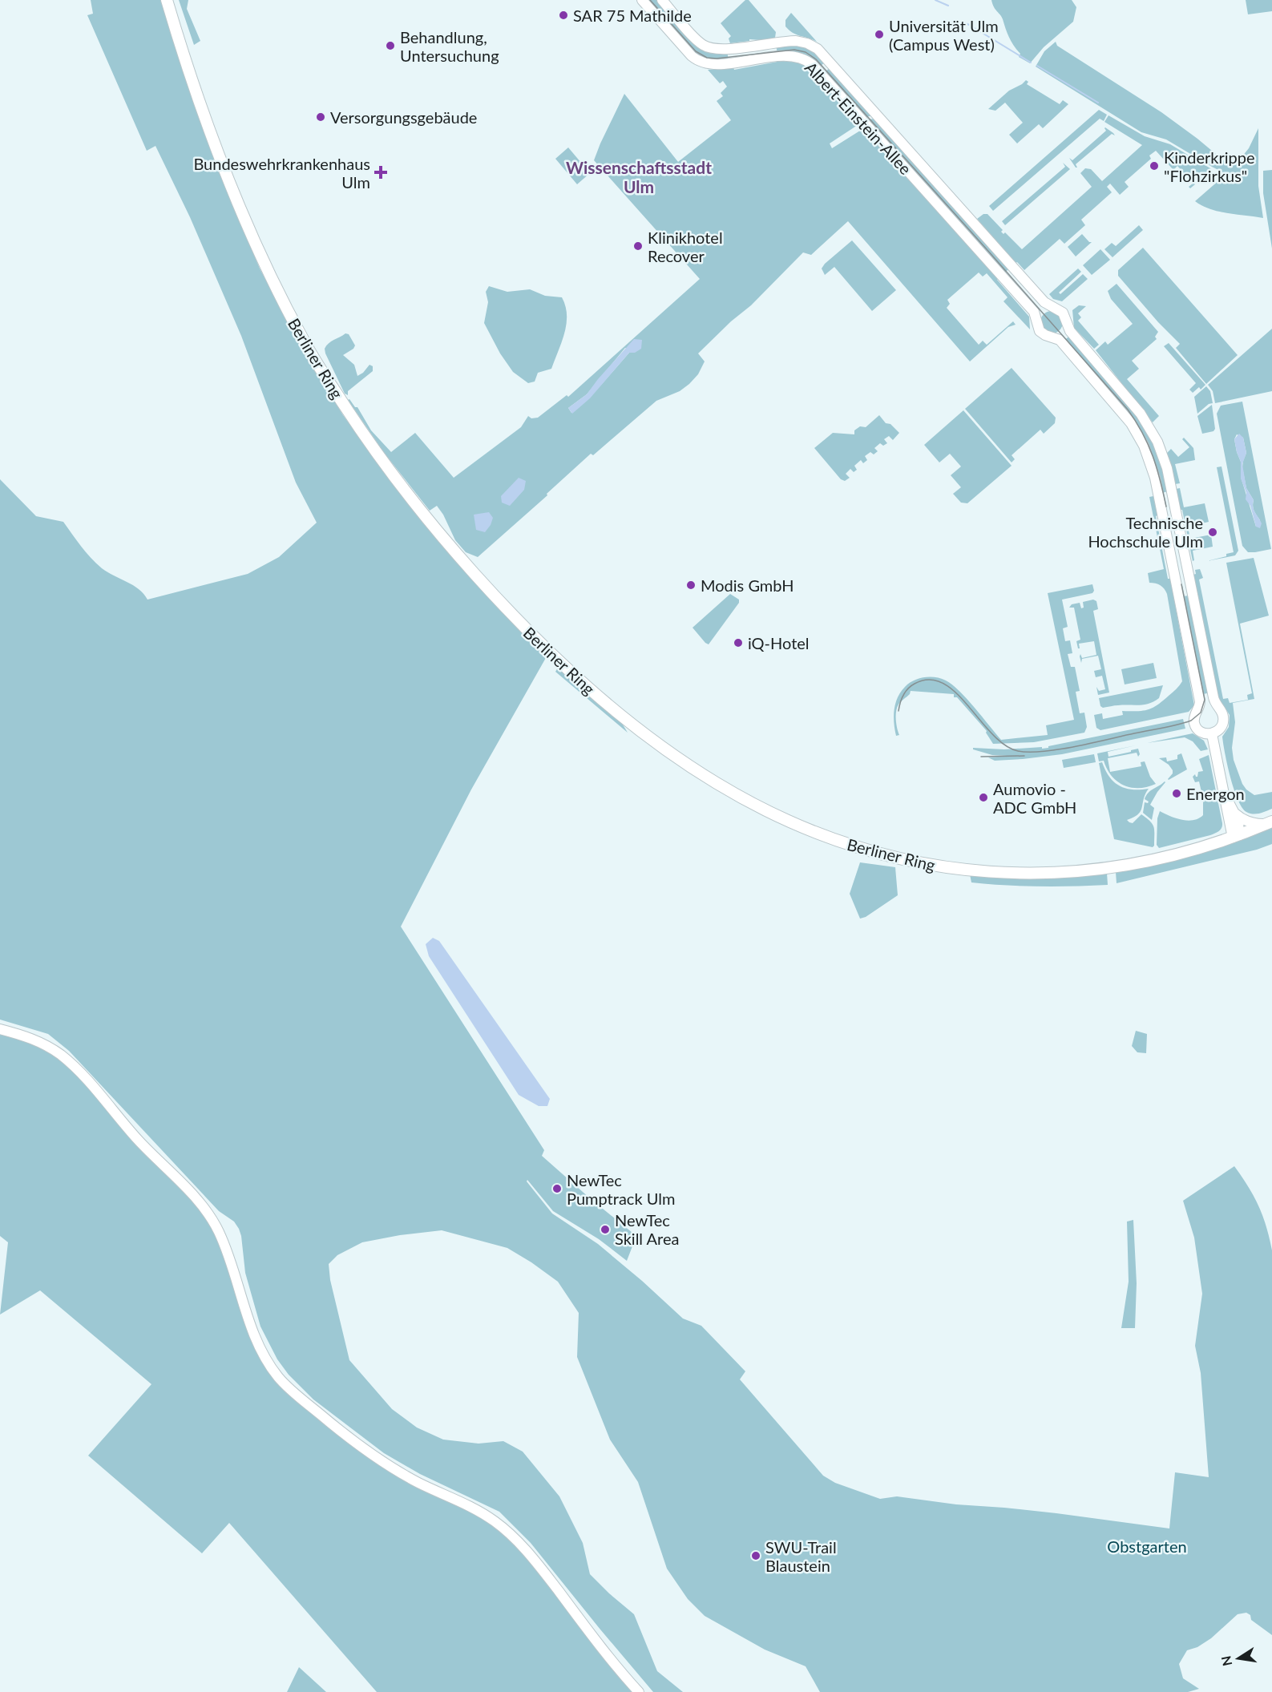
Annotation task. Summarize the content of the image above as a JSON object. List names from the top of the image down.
{
  "streets": {
    "main road": ["Berliner Ring"],
    "street": ["Albert-Einstein-Allee"]
  },
  "districts": ["Wissenschaftsstadt Ulm"],
  "parks": ["Obstgarten"],
  "places": {
    "other": [
      "SAR 75 Mathilde",
      "Universität Ulm (Campus West)",
      "Behandlung, Untersuchung",
      "Versorgungsgebäude",
      "Kinderkrippe \"Flohzirkus\"",
      "Klinikhotel Recover",
      "Technische Hochschule Ulm",
      "Modis GmbH",
      "iQ-Hotel",
      "Energon",
      "Aumovio - ADC GmbH",
      "NewTec Pumptrack Ulm",
      "NewTec Skill Area",
      "SWU-Trail Blaustein"
    ],
    "health": ["Bundeswehrkrankenhaus Ulm"]
  },
  "north": "left"
}
